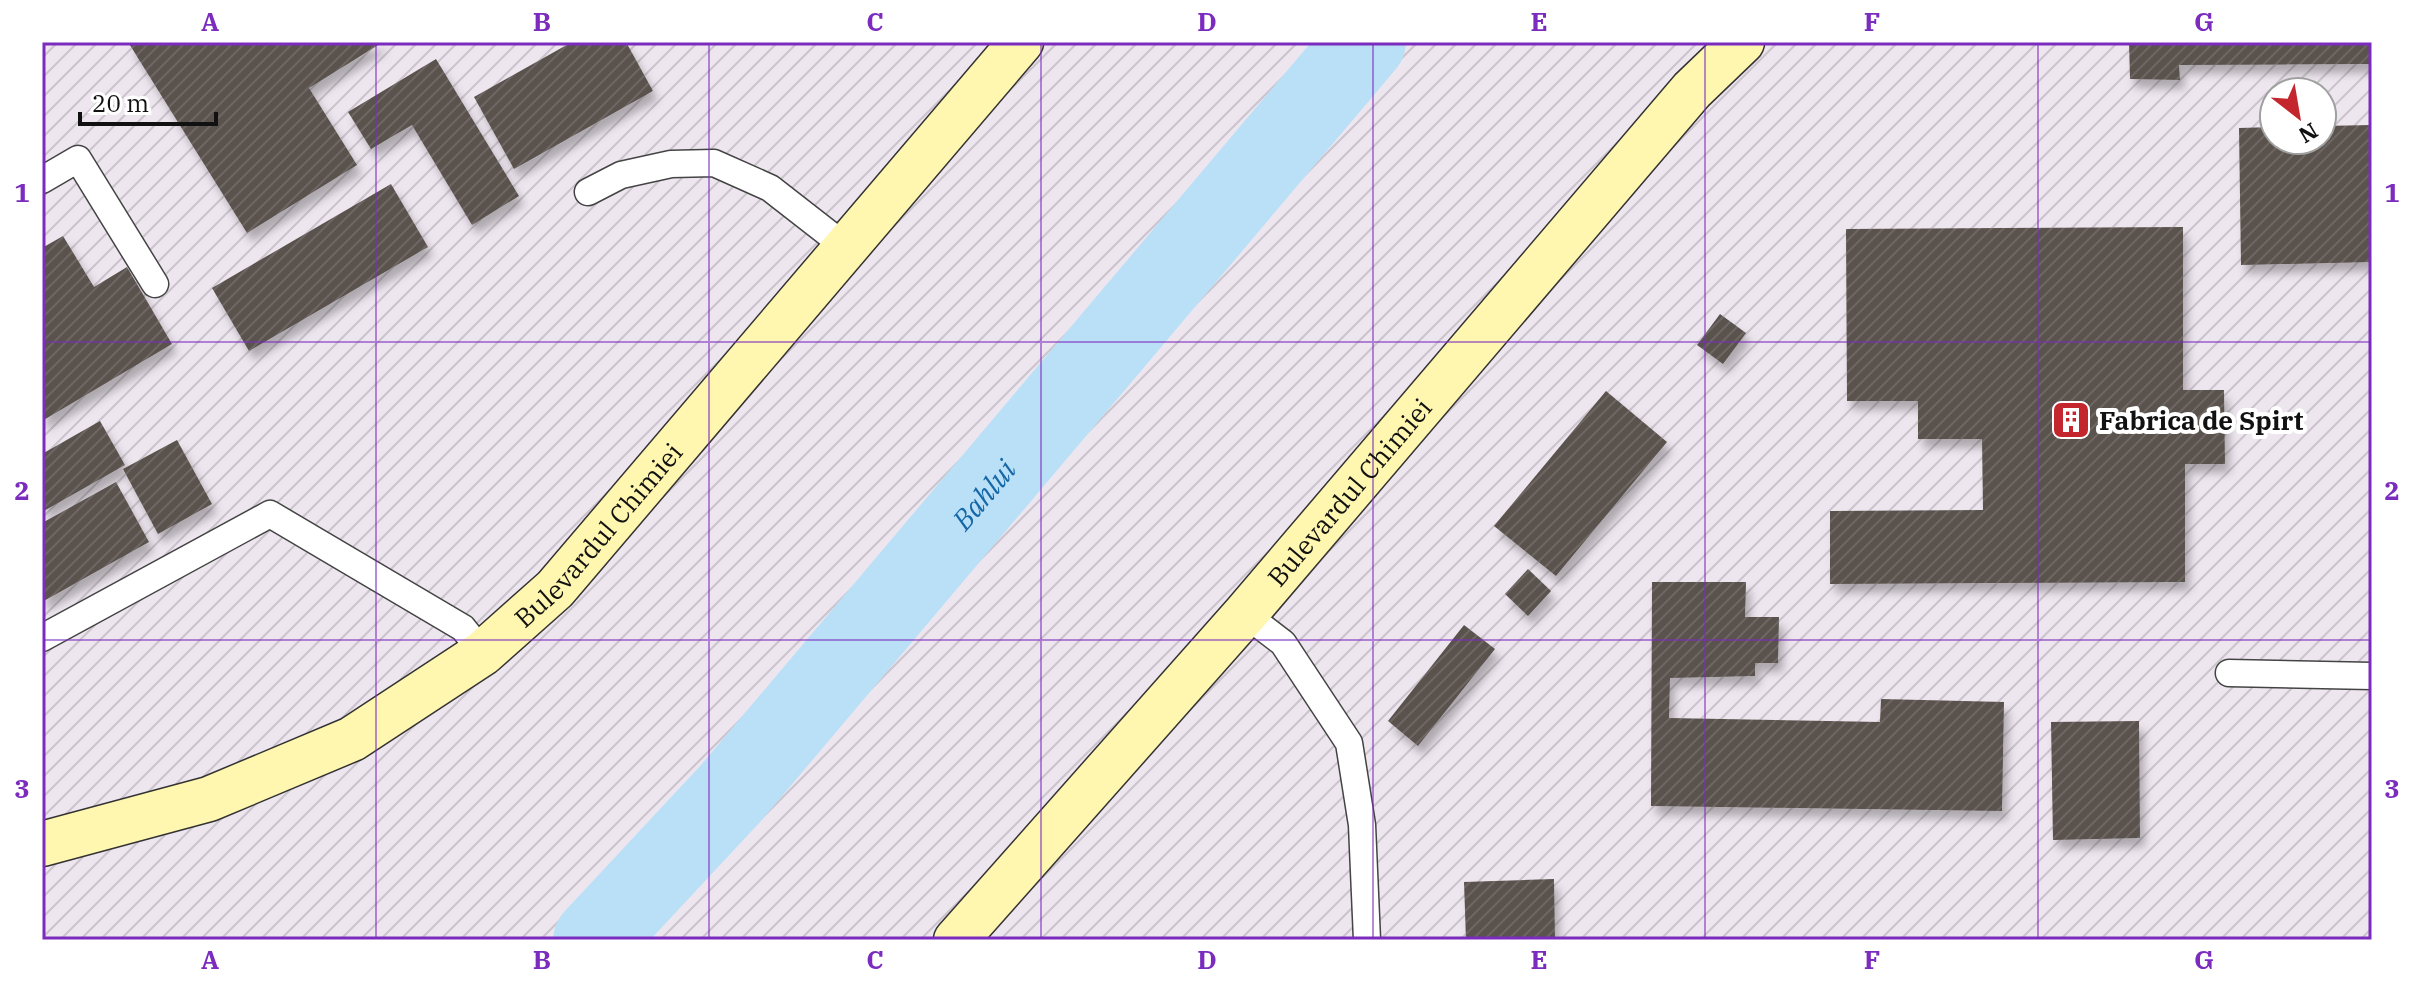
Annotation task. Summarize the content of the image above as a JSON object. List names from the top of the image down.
{
  "streets": {
    "street": ["Bulevardul Chimiei"]
  },
  "water": ["Bahlui"],
  "places": {
    "building": ["Fabrica de Spirt"]
  },
  "scale_bar": "20 m",
  "north": "bottom right",
  "grid": {
    "columns": [
      "A",
      "B",
      "C",
      "D",
      "E",
      "F",
      "G"
    ],
    "rows": ["1", "2", "3"]
  }
}
